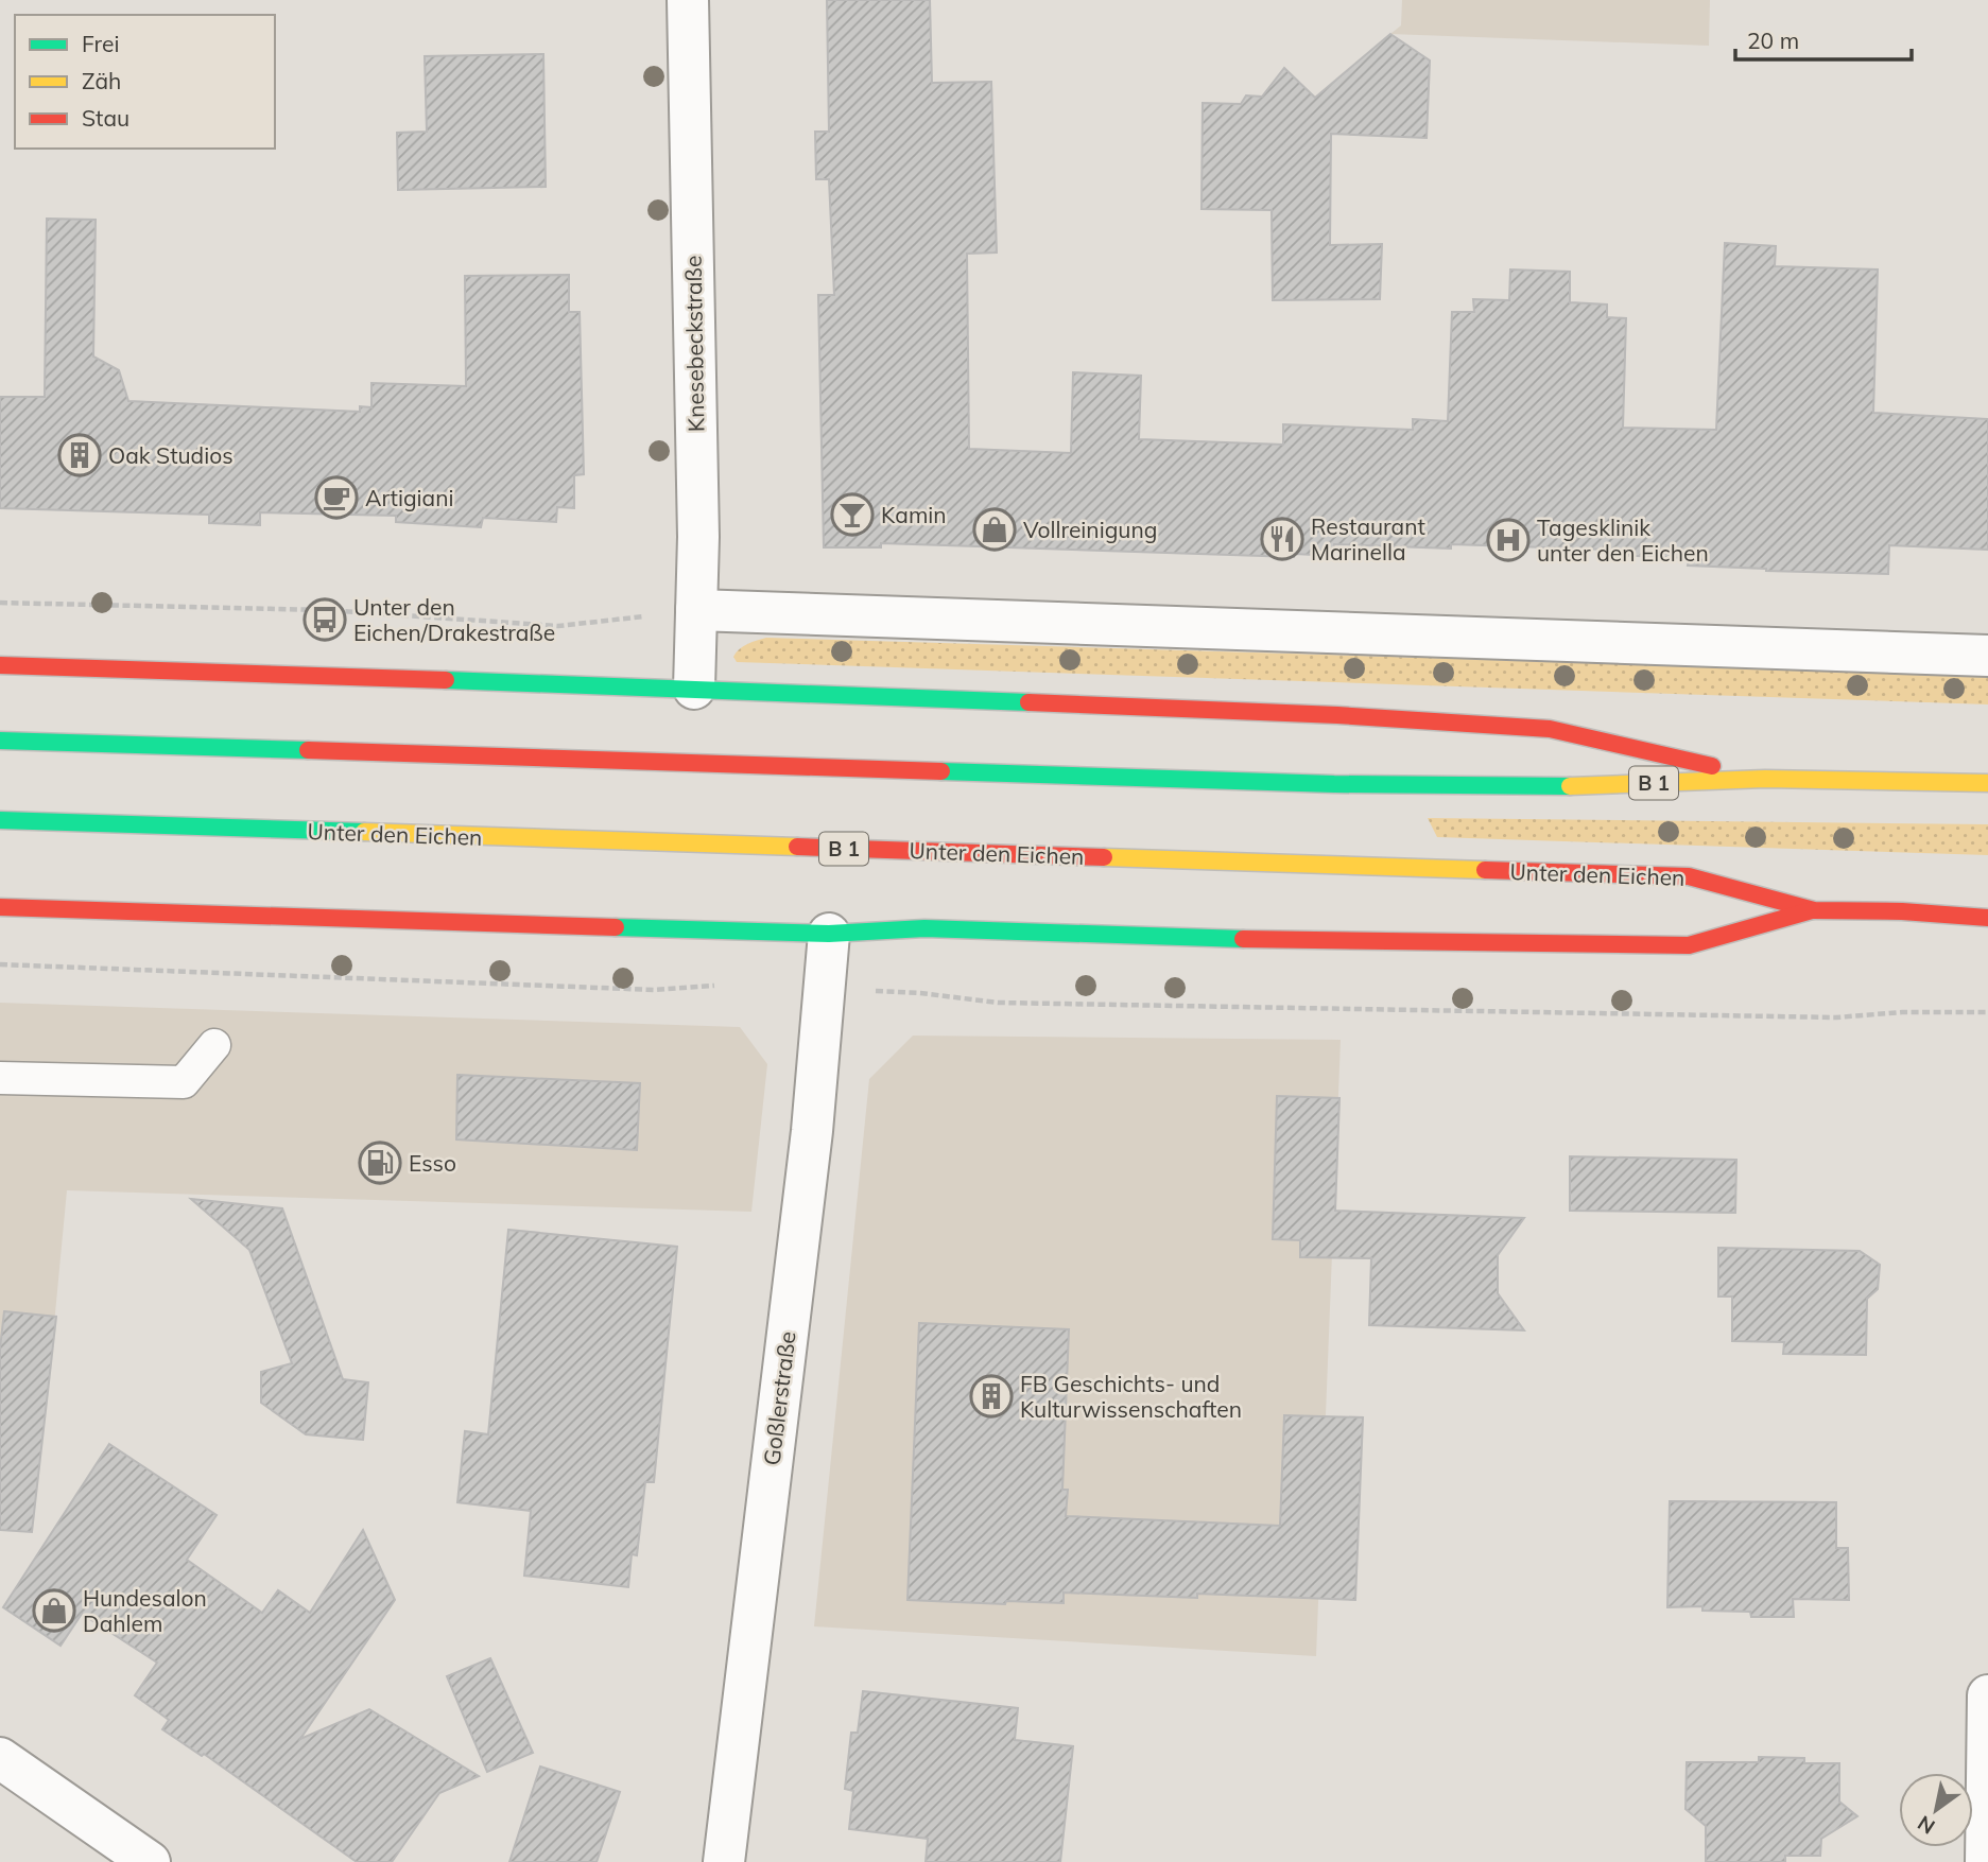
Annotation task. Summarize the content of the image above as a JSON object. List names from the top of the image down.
{
  "streets": {
    "main road": ["B 1", "Unter den Eichen"],
    "street": ["Knesebeckstraße", "Goßlerstraße"]
  },
  "places": {
    "building": ["Oak Studios", "FB Geschichts- und Kulturwissenschaften"],
    "cafe": ["Artigiani"],
    "bar": ["Kamin"],
    "shop": ["Vollreinigung", "Hundesalon Dahlem"],
    "restaurant": ["Restaurant Marinella"],
    "hospital": ["Tagesklinik unter den Eichen"],
    "bus stop": ["Unter den Eichen/Drakestraße"],
    "fuel station": ["Esso"]
  },
  "legend": ["Frei", "Zäh", "Stau"],
  "scale_bar": "20 m",
  "north": "bottom left"
}
